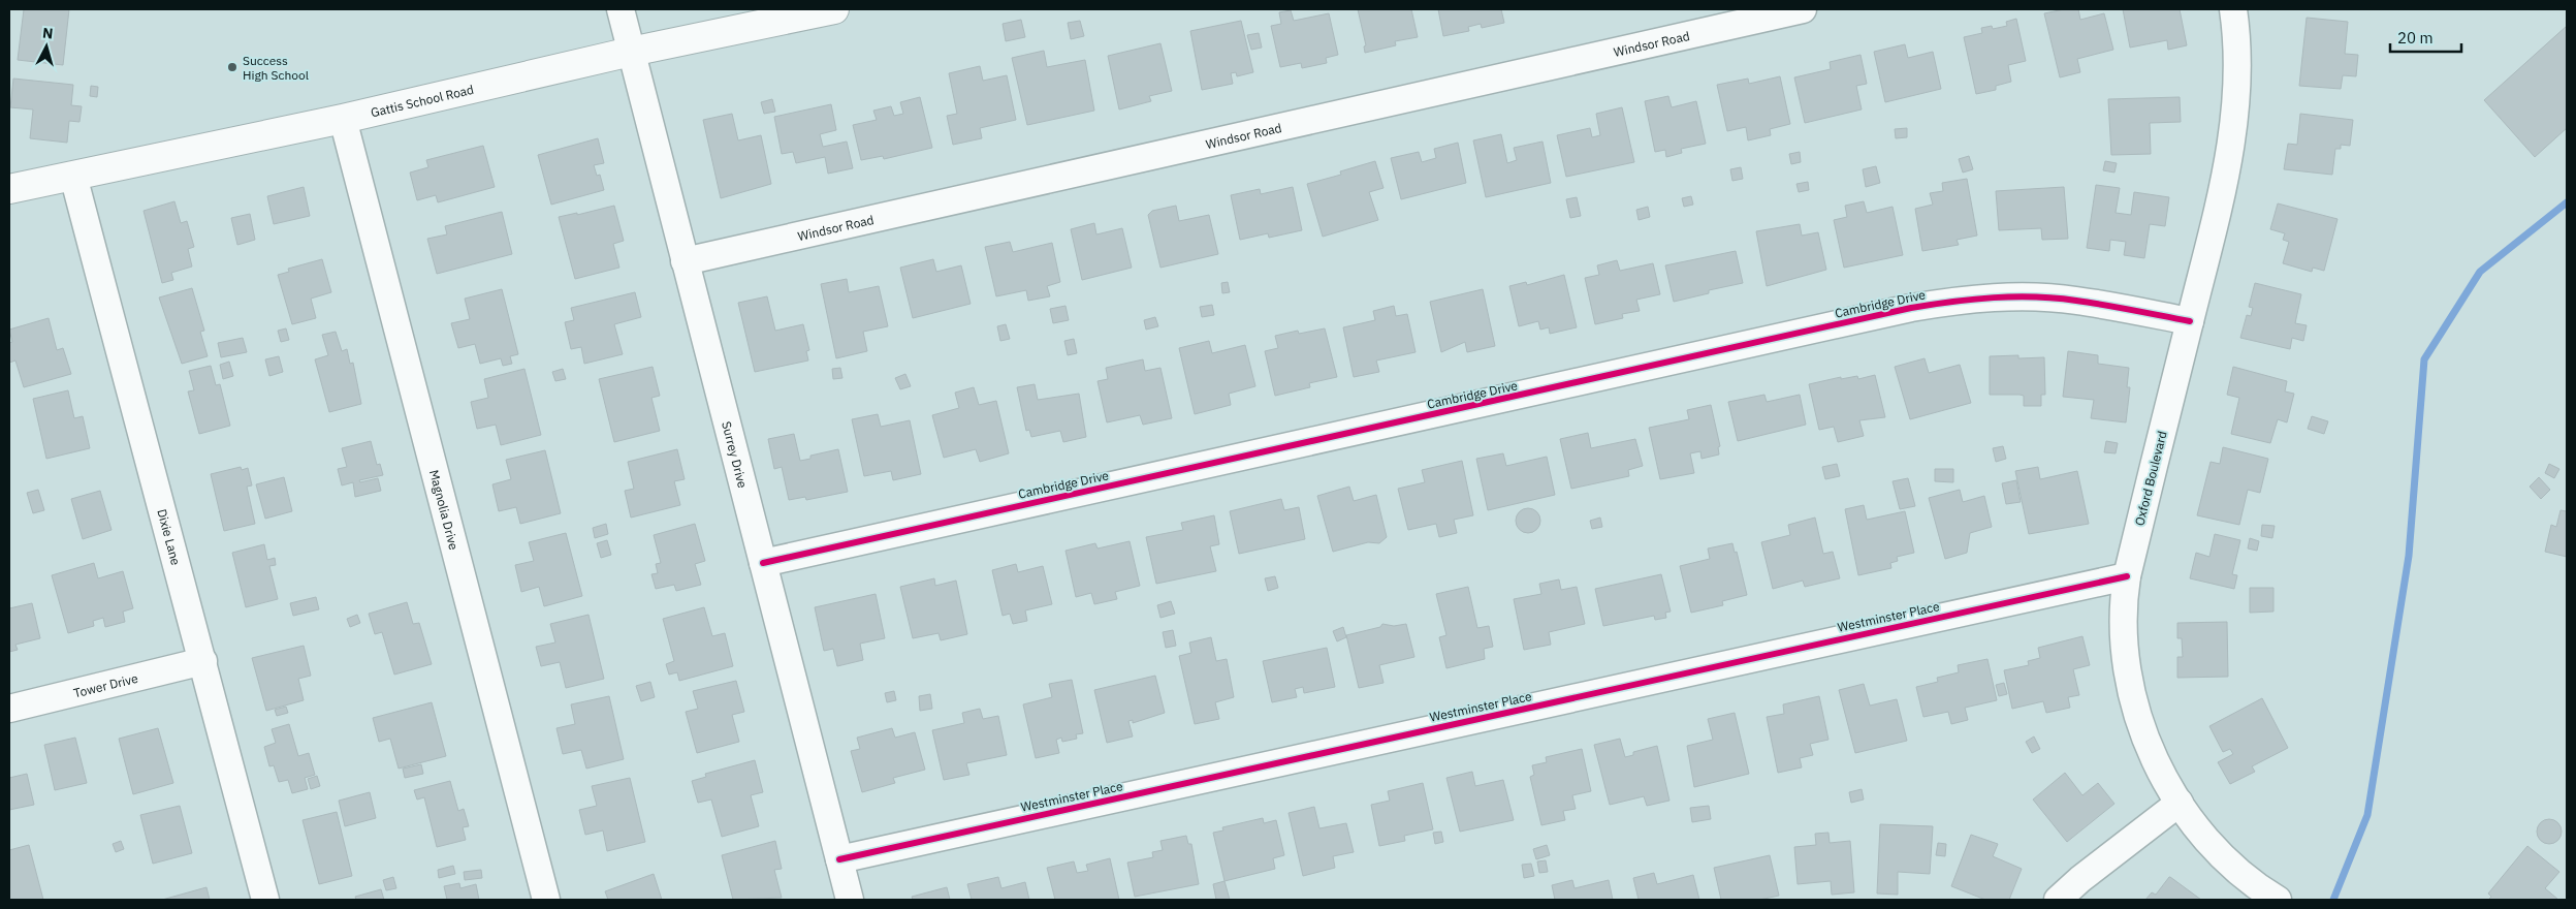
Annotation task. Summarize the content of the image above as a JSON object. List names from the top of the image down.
{
  "streets": {
    "main road": ["Gattis School Road"],
    "street": [
      "Windsor Road",
      "Cambridge Drive",
      "Surrey Drive",
      "Oxford Boulevard",
      "Magnolia Drive",
      "Dixie Lane",
      "Westminster Place",
      "Tower Drive"
    ]
  },
  "crossings": [
    ["Windsor Road", "Surrey Drive"],
    ["Gattis School Road", "Surrey Drive"],
    ["Gattis School Road", "Magnolia Drive"],
    ["Gattis School Road", "Dixie Lane"],
    ["Cambridge Drive", "Surrey Drive"],
    ["Cambridge Drive", "Oxford Boulevard"],
    ["Surrey Drive", "Westminster Place"],
    ["Oxford Boulevard", "Westminster Place"],
    ["Dixie Lane", "Tower Drive"]
  ],
  "places": ["Success High School"],
  "scale_bar": "20 m",
  "north": "top"
}
